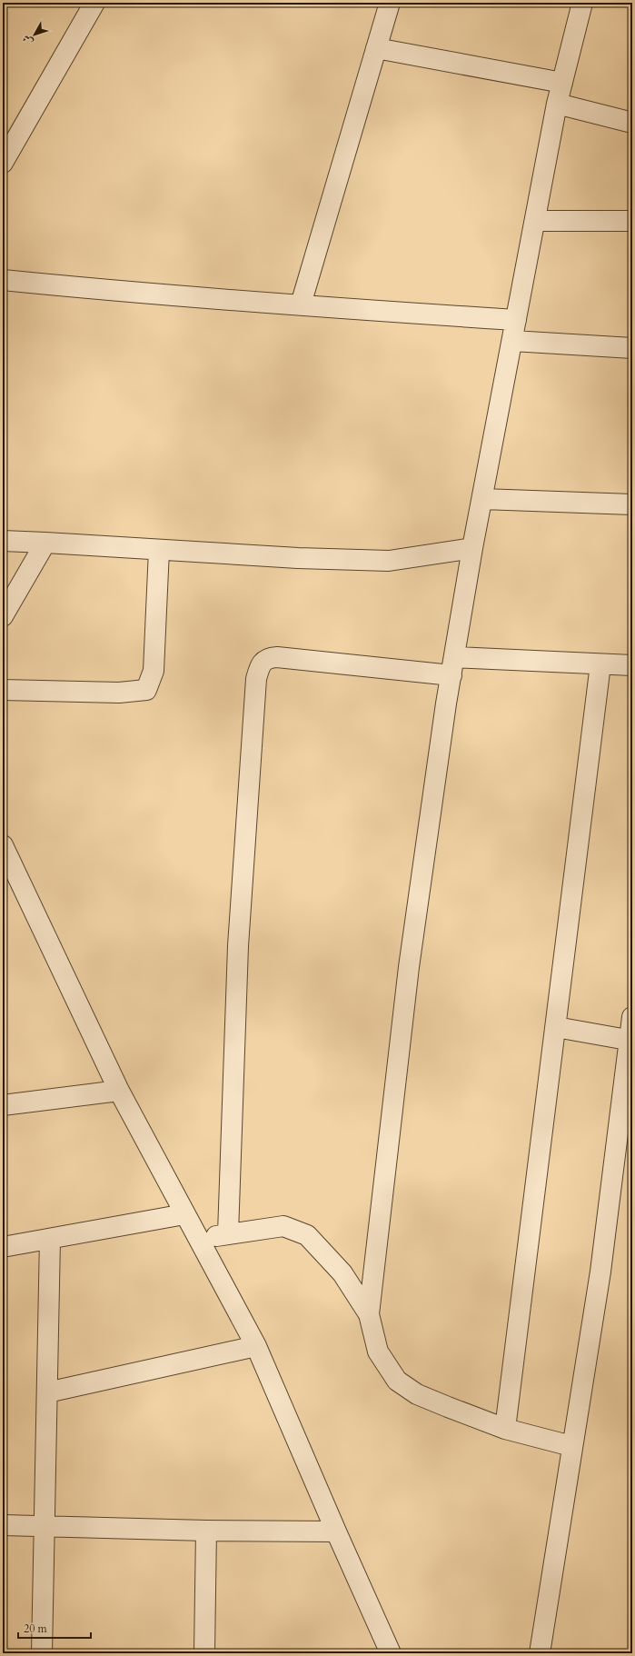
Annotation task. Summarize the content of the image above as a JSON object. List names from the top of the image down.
{
  "scale_bar": "20 m",
  "north": "bottom left"
}
